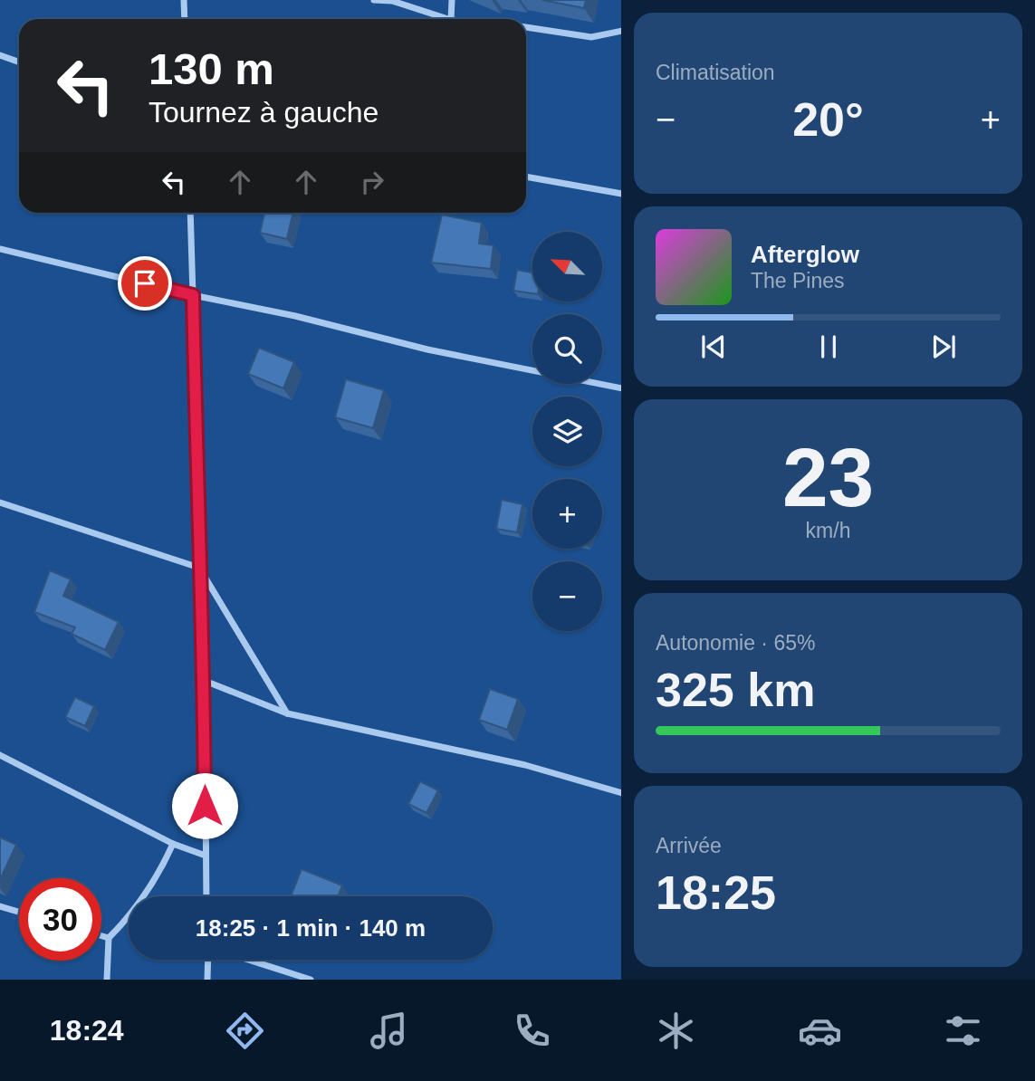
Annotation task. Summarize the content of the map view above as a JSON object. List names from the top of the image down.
{
  "north": "top left",
  "page": {
    "tile": [
      "Climatisation",
      ["23", "km/h"],
      ["Autonomie · 65%", "325 km"],
      ["Arrivée", "18:25"]
    ],
    "turn": ["130 m", "Tournez à gauche"],
    "heat": ["−", "20°", "+"],
    "song": ["Afterglow", "The Pines"],
    "map_buttons": ["+", "−"],
    "limit": "30",
    "trip": "18:25 · 1 min · 140 m",
    "tabs": "18:24"
  }
}
